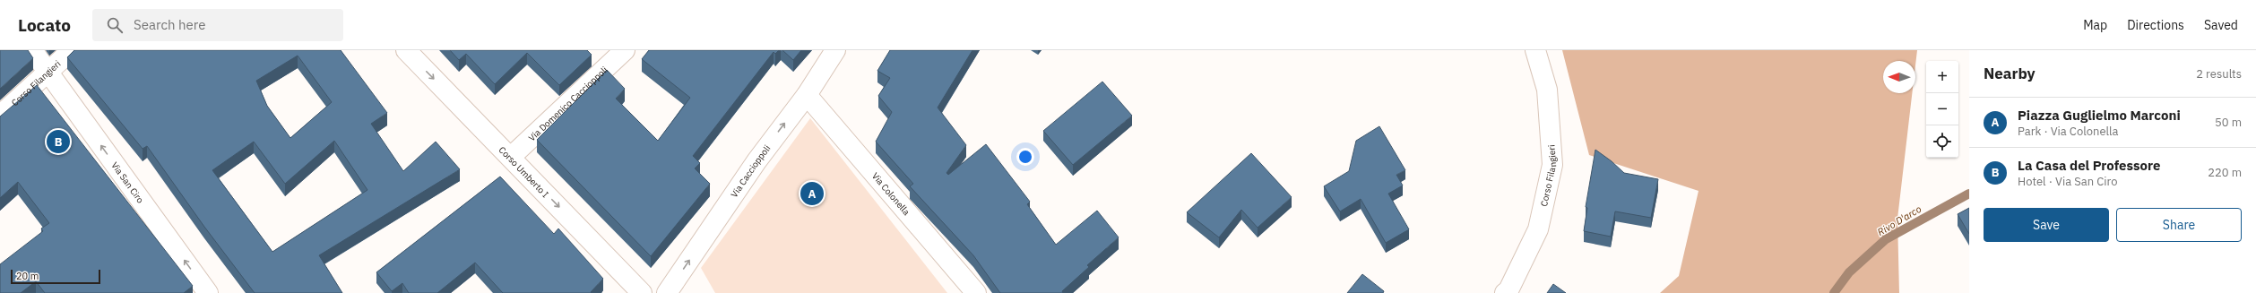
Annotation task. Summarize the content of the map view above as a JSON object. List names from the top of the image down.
{
  "streets": {
    "street": [
      "Corso Filangieri",
      "Via Domenico Caccioppoli",
      "Corso Umberto I",
      "Via Caccioppoli",
      "Via San Ciro",
      "Via Colonella"
    ]
  },
  "crossings": [
    ["Corso Filangieri", "Via San Ciro"],
    ["Via Domenico Caccioppoli", "Corso Umberto I"],
    ["Via Caccioppoli", "Via Colonella"]
  ],
  "one_way": ["Corso Umberto I", "Via Caccioppoli", "Via San Ciro"],
  "water": ["Rivo D'arco"],
  "scale_bar": "20 m",
  "north": "left",
  "page": {
    "header": "Locato",
    "search": "Search here",
    "nav": ["Map", "Directions", "Saved"],
    "heading": ["Nearby", "2 results"],
    "map_buttons": ["+", "−"],
    "list": [
      {
        "mark": "A",
        "name": "Piazza Guglielmo Marconi",
        "note": "Park · Via Colonella",
        "value": "50 m"
      },
      {
        "mark": "B",
        "name": "La Casa del Professore",
        "note": "Hotel · Via San Ciro",
        "value": "220 m"
      }
    ],
    "pins": ["B", "A"],
    "buttons": ["Save", "Share"],
    "scale": "20 m"
  }
}
